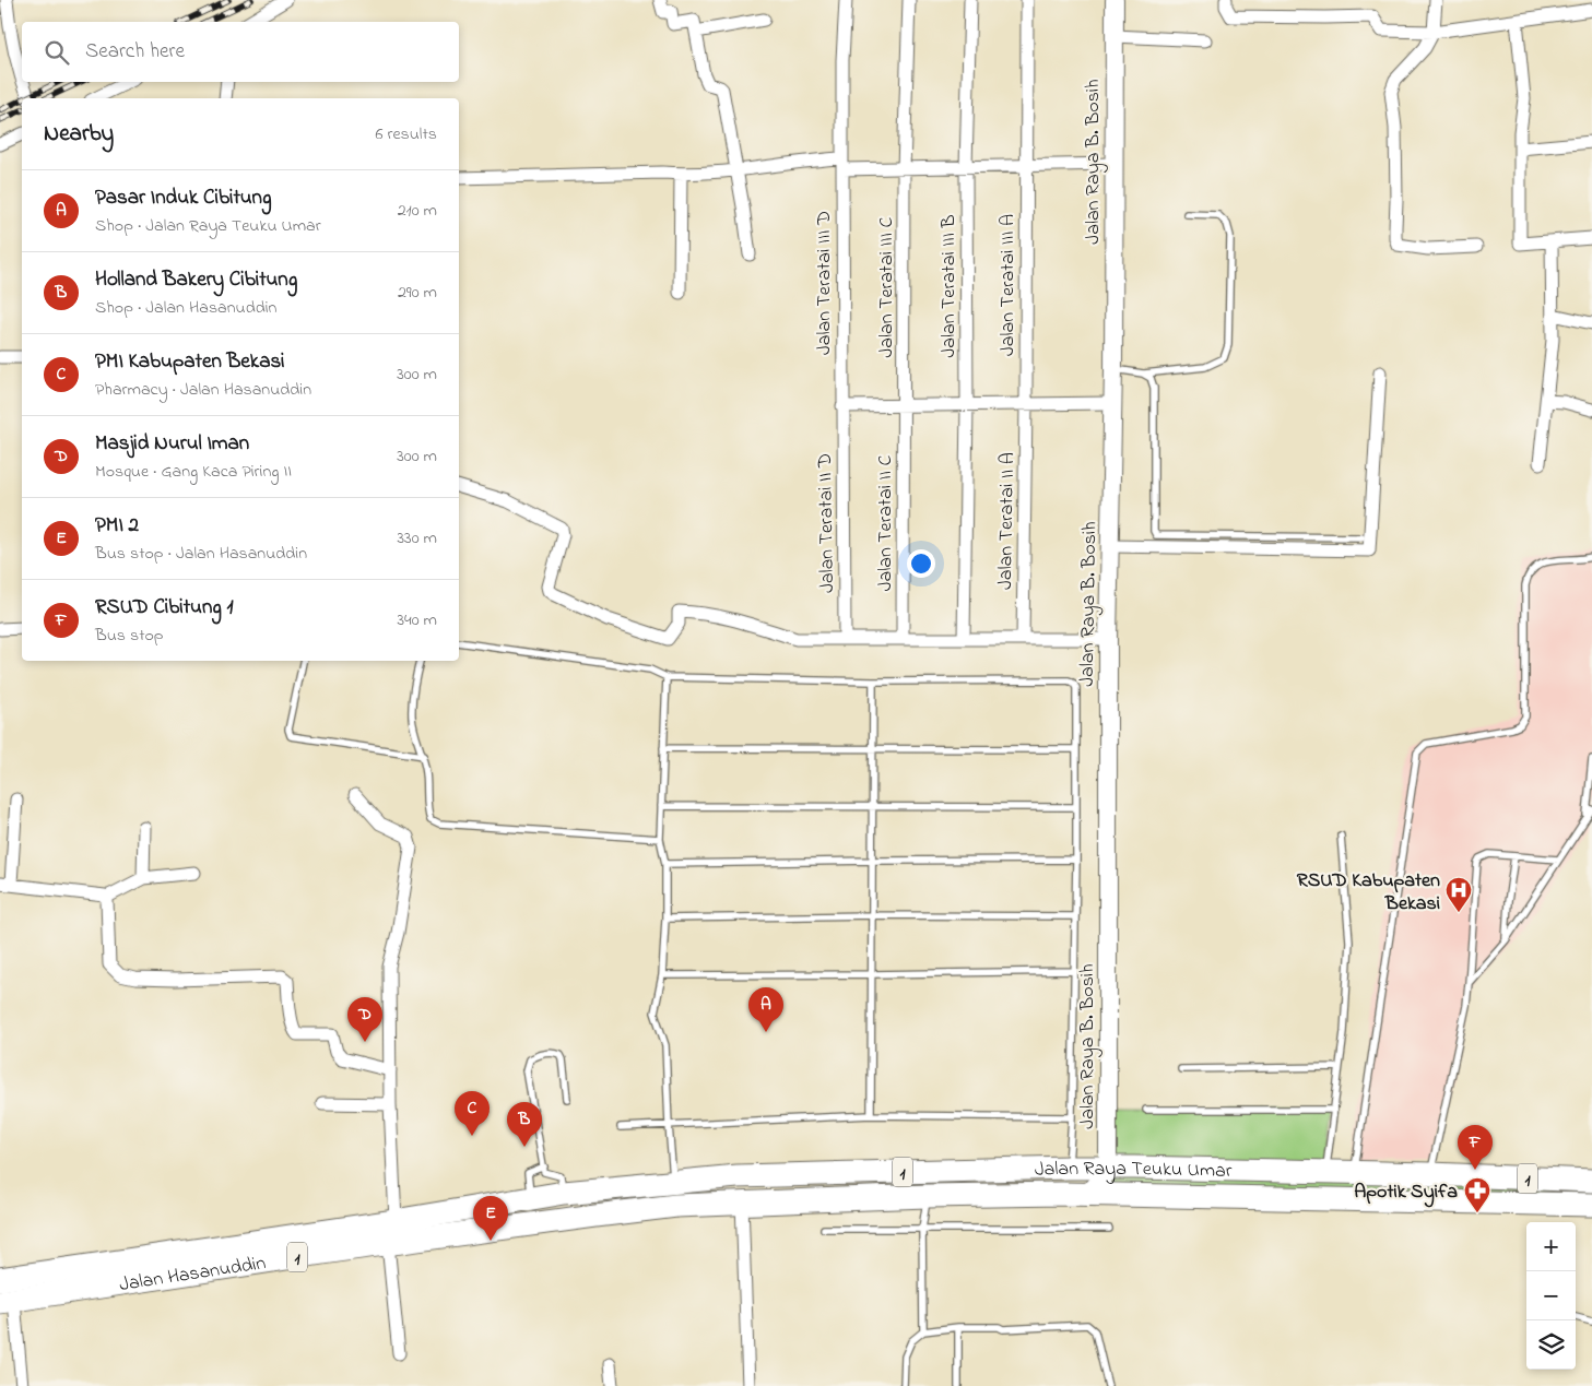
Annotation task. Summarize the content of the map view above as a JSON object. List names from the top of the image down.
{
  "streets": {
    "highway": ["Jalan Raya Teuku Umar", "1", "Jalan Hasanuddin"],
    "street": [
      "Jalan Raya B. Bosih",
      "Jalan Teratai III D",
      "Jalan Teratai III A",
      "Jalan Teratai III B",
      "Jalan Teratai III C",
      "Jalan Teratai II A",
      "Jalan Teratai II D",
      "Jalan Teratai II C"
    ]
  },
  "crossings": [
    ["Jalan Raya B. Bosih", "Jalan Raya Teuku Umar"],
    ["Jalan Teratai III D", "Jalan Teratai II D"],
    ["Jalan Teratai III A", "Jalan Teratai II A"],
    ["Jalan Teratai III C", "Jalan Teratai II C"],
    ["Jalan Raya Teuku Umar", "Jalan Hasanuddin"]
  ],
  "places": {
    "hospital": ["RSUD Kabupaten Bekasi"],
    "pharmacy": ["Apotik Syifa"]
  },
  "page": {
    "search": "Search here",
    "heading": ["Nearby", "6 results"],
    "list": [
      {
        "mark": "A",
        "name": "Pasar Induk Cibitung",
        "note": "Shop · Jalan Raya Teuku Umar",
        "value": "210 m"
      },
      {
        "mark": "B",
        "name": "Holland Bakery Cibitung",
        "note": "Shop · Jalan Hasanuddin",
        "value": "290 m"
      },
      {
        "mark": "C",
        "name": "PMI Kabupaten Bekasi",
        "note": "Pharmacy · Jalan Hasanuddin",
        "value": "300 m"
      },
      {
        "mark": "D",
        "name": "Masjid Nurul Iman",
        "note": "Mosque · Gang Kaca Piring II",
        "value": "300 m"
      },
      {
        "mark": "E",
        "name": "PMI 2",
        "note": "Bus stop · Jalan Hasanuddin",
        "value": "330 m"
      },
      {
        "mark": "F",
        "name": "RSUD Cibitung 1",
        "note": "Bus stop",
        "value": "340 m"
      }
    ],
    "pins": [
      "A",
      "D",
      "C",
      "B",
      "F",
      "E"
    ],
    "map_buttons": ["+", "−"]
  }
}
